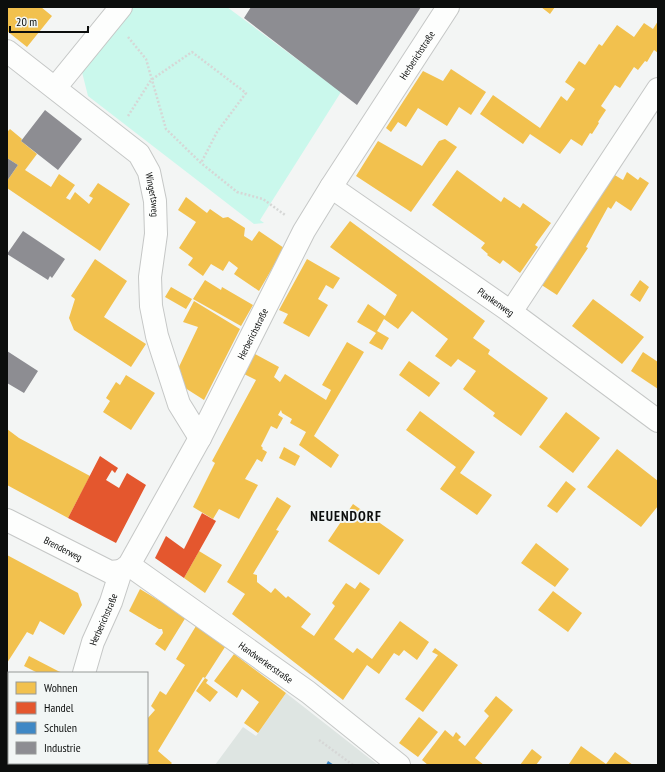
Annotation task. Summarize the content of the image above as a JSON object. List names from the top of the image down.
{
  "streets": {
    "street": [
      "Herberichstraße",
      "Wingertsweg",
      "Plankenweg",
      "Brenderweg",
      "Handwerkerstraße"
    ]
  },
  "crossings": [
    ["Herberichstraße", "Wingertsweg"],
    ["Herberichstraße", "Plankenweg"],
    ["Herberichstraße", "Brenderweg"],
    ["Herberichstraße", "Handwerkerstraße"],
    ["Brenderweg", "Handwerkerstraße"]
  ],
  "districts": ["NEUENDORF"],
  "legend": [
    "Wohnen",
    "Handel",
    "Schulen",
    "Industrie"
  ],
  "scale_bar": "20 m"
}
